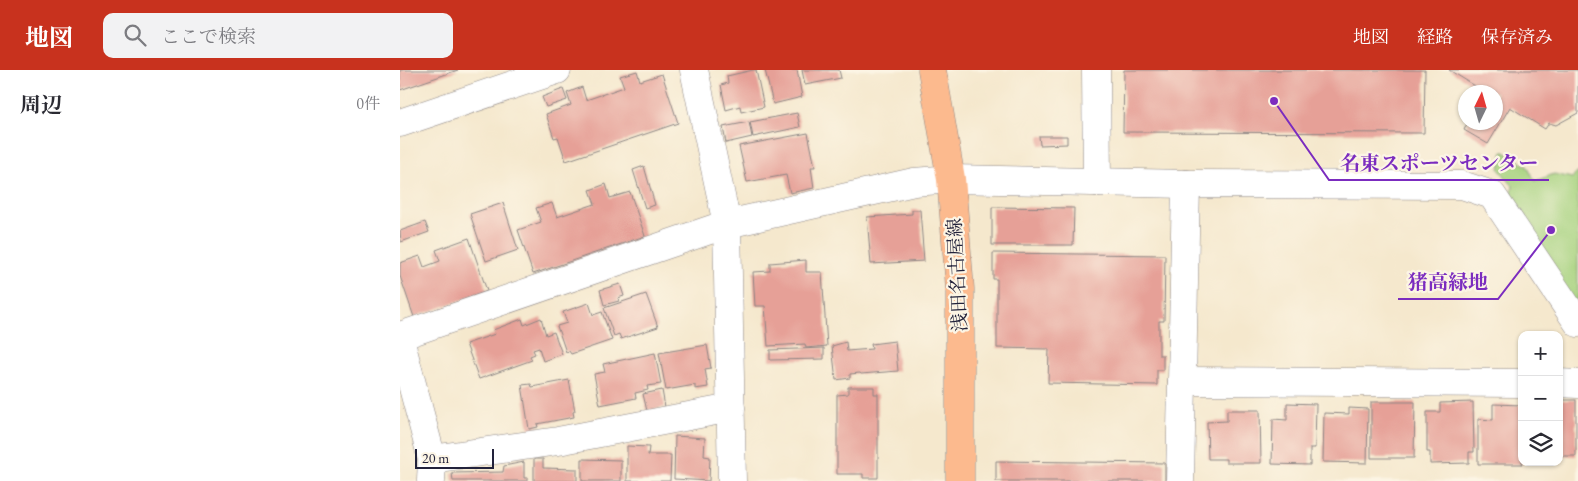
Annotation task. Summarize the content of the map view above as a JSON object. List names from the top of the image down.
{
  "streets": {
    "main road": ["浅田名古屋線"]
  },
  "places": ["名東スポーツセンター", "猪高緑地"],
  "scale_bar": "20 m",
  "north": "top",
  "page": {
    "header": "地図",
    "search": "ここで検索",
    "nav": ["地図", "経路", "保存済み"],
    "heading": ["周辺", "0件"],
    "map_buttons": ["+", "−"],
    "scale": "20 m"
  }
}
